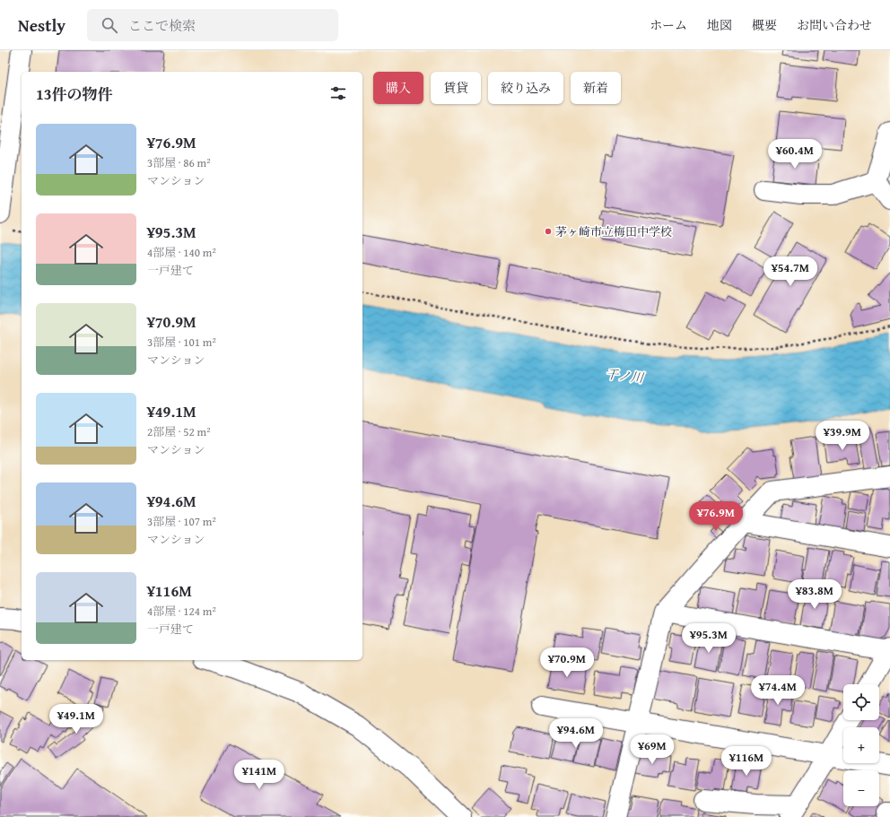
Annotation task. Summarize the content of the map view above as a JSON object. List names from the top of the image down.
{
  "water": ["千ノ川"],
  "places": ["茅ヶ崎市立梅田中学校"],
  "page": {
    "header": "Nestly",
    "search": "ここで検索",
    "nav": [
      "ホーム",
      "地図",
      "概要",
      "お問い合わせ"
    ],
    "chip": [
      "購入",
      "賃貸",
      "絞り込み",
      "新着"
    ],
    "heading": "13件の物件",
    "list": [
      {
        "name": "¥76.9M",
        "note": "3部屋 · 86 m² · マンション"
      },
      {
        "name": "¥95.3M",
        "note": "4部屋 · 140 m² · 一戸建て"
      },
      {
        "name": "¥70.9M",
        "note": "3部屋 · 101 m² · マンション"
      },
      {
        "name": "¥49.1M",
        "note": "2部屋 · 52 m² · マンション"
      },
      {
        "name": "¥94.6M",
        "note": "3部屋 · 107 m² · マンション"
      },
      {
        "name": "¥116M",
        "note": "4部屋 · 124 m² · 一戸建て"
      }
    ],
    "price": [
      "¥60.4M",
      "¥54.7M",
      "¥39.9M",
      "¥76.9M",
      "¥83.8M",
      "¥95.3M",
      "¥70.9M",
      "¥74.4M",
      "¥49.1M",
      "¥94.6M",
      "¥69M",
      "¥116M",
      "¥141M"
    ],
    "map_buttons": ["+", "−"]
  }
}
